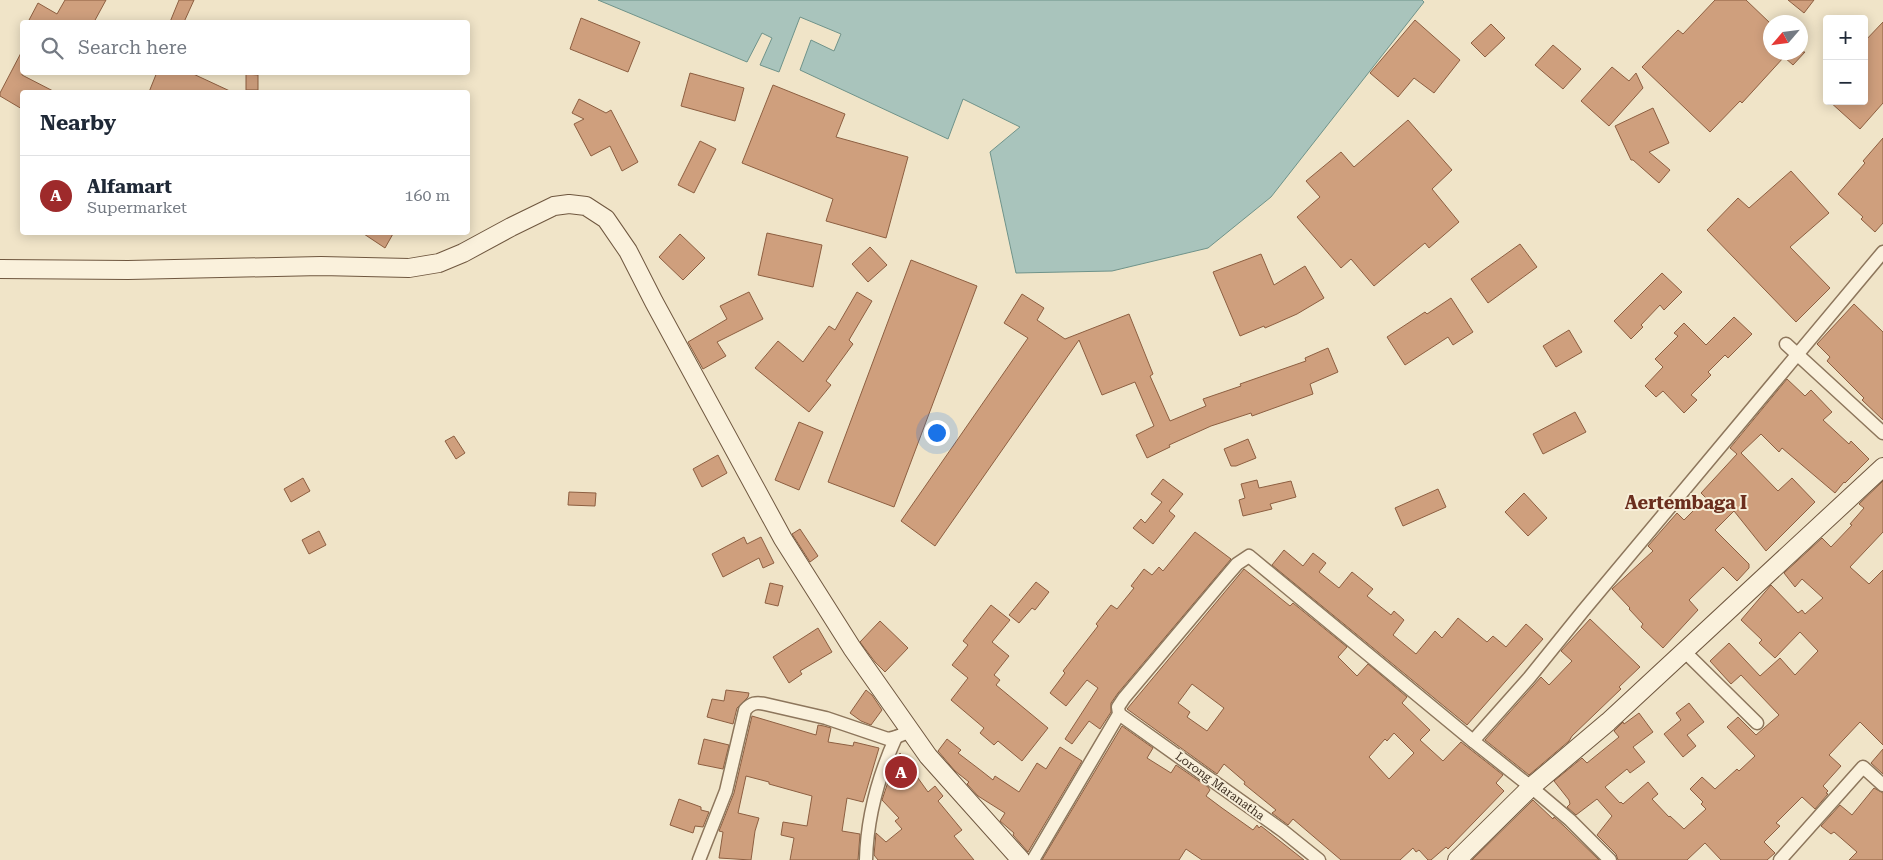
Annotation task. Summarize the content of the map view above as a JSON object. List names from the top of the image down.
{
  "streets": {
    "street": ["Lorong Maranatha"]
  },
  "districts": ["Aertembaga I"],
  "north": "bottom left",
  "page": {
    "map_buttons": ["+", "−"],
    "search": "Search here",
    "heading": "Nearby",
    "list": [
      {
        "mark": "A",
        "name": "Alfamart",
        "note": "Supermarket",
        "value": "160 m"
      }
    ],
    "pins": "A"
  }
}
